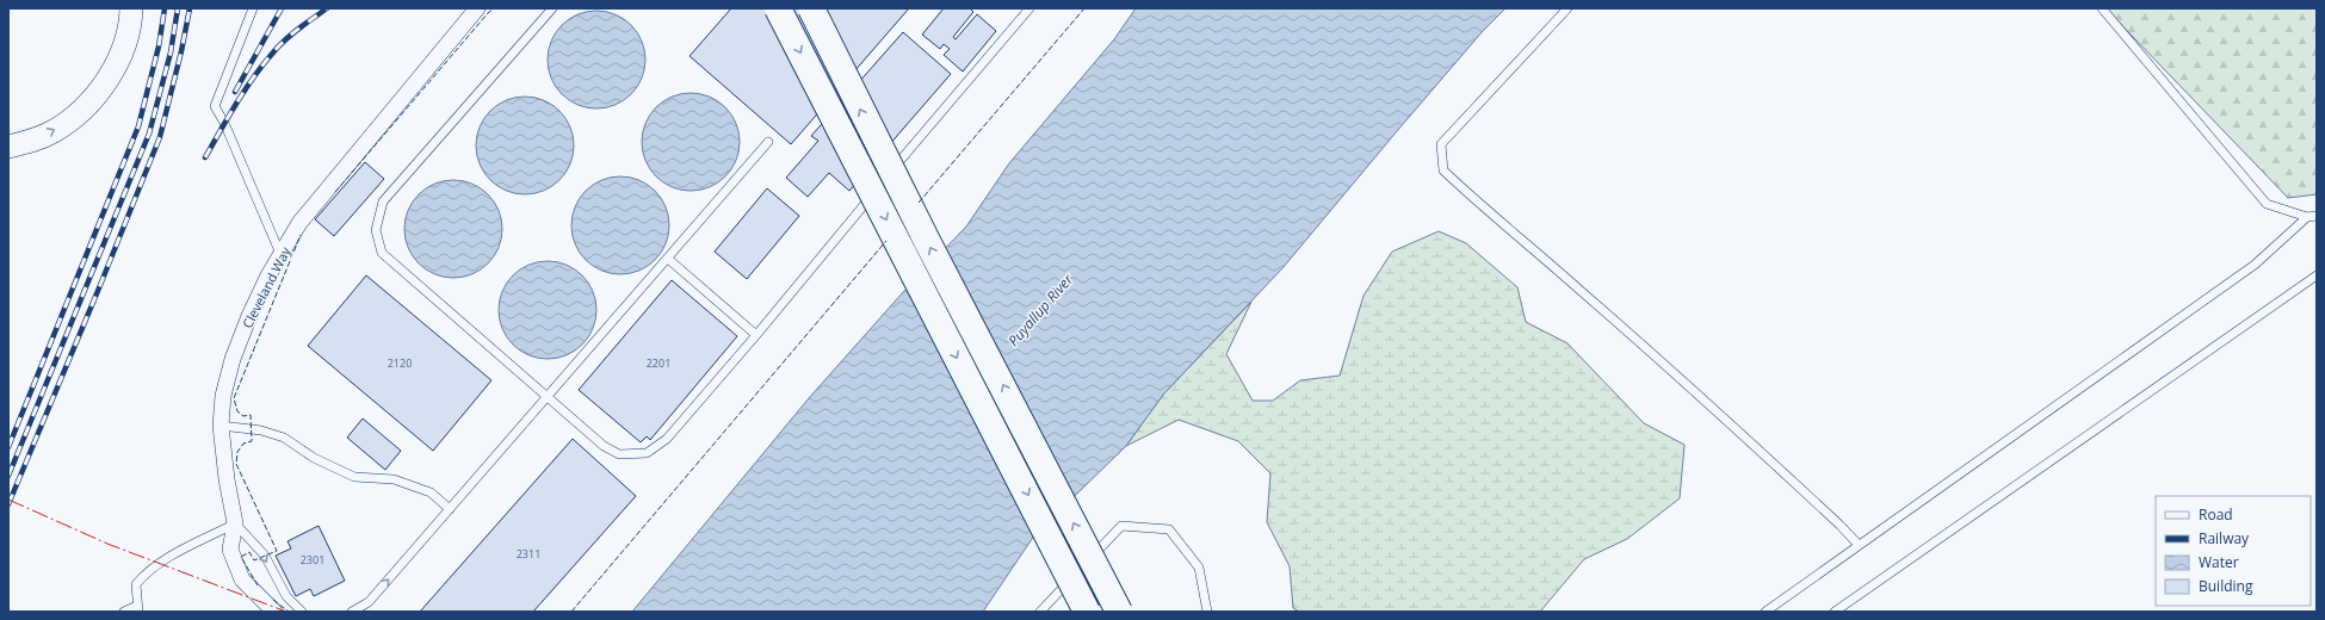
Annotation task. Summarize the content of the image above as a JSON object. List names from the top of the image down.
{
  "streets": {
    "street": ["Cleveland Way"]
  },
  "water": ["Puyallup River"],
  "house_numbers": [
    "2120",
    "2201",
    "2311",
    "2301"
  ],
  "legend": [
    "Road",
    "Railway",
    "Water",
    "Building"
  ]
}
